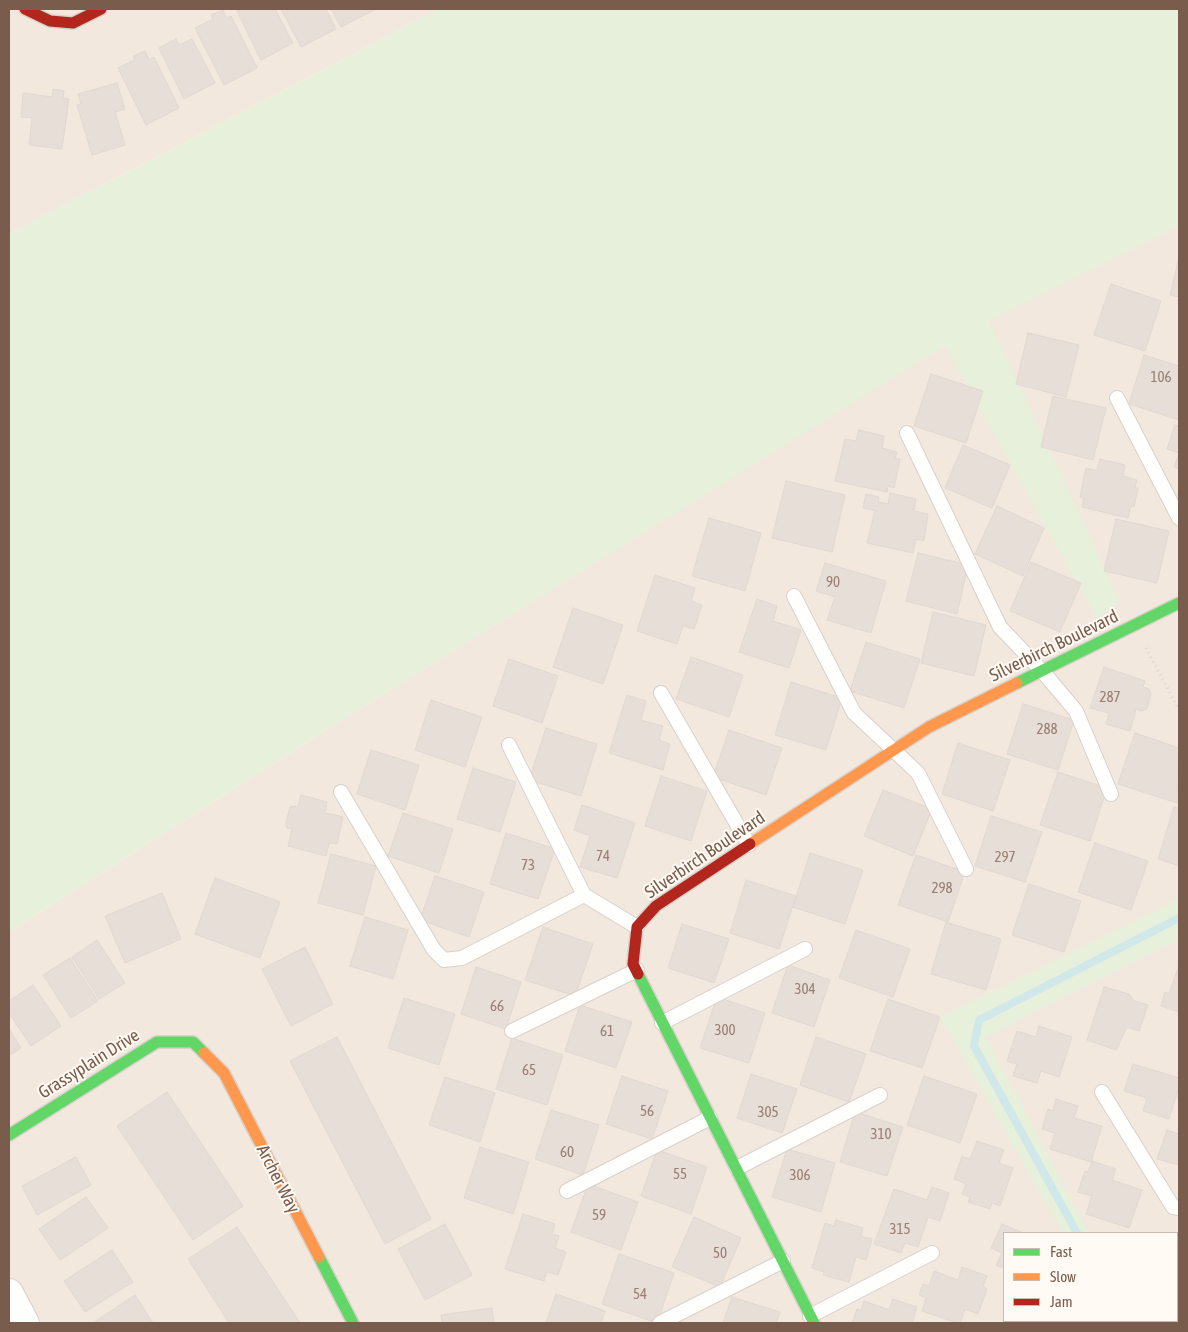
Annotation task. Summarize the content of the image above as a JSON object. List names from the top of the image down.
{
  "streets": {
    "street": ["Silverbirch Boulevard", "Grassyplain Drive", "Archer Way"]
  },
  "crossings": [
    ["Grassyplain Drive", "Archer Way"]
  ],
  "house_numbers": [
    "106",
    "90",
    "287",
    "288",
    "74",
    "297",
    "73",
    "298",
    "304",
    "66",
    "300",
    "61",
    "65",
    "56",
    "305",
    "310",
    "60",
    "55",
    "306",
    "59",
    "315",
    "50",
    "54"
  ],
  "legend": ["Fast", "Slow", "Jam"]
}
